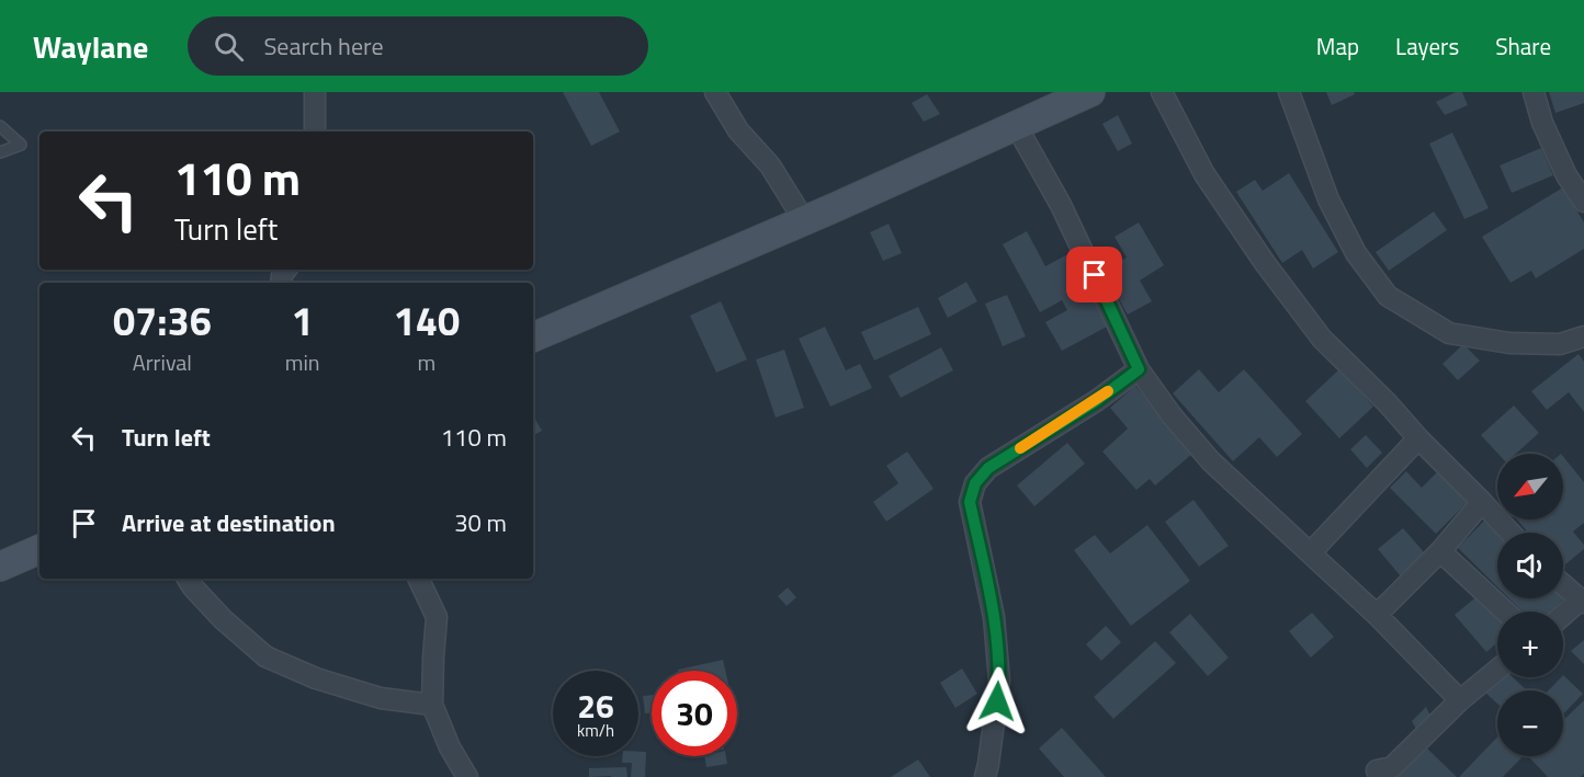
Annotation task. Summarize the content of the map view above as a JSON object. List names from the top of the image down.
{
  "north": "bottom left",
  "page": {
    "header": "Waylane",
    "search": "Search here",
    "nav": ["Map", "Layers", "Share"],
    "turn": ["110 m", "Turn left"],
    "eta": [
      "07:36",
      "Arrival",
      "1",
      "min",
      "140",
      "m"
    ],
    "list": [
      {
        "name": "Turn left",
        "value": "110 m"
      },
      {
        "name": "Arrive at destination",
        "value": "30 m"
      }
    ],
    "map_buttons": ["+", "−"],
    "speed": "26 km/h",
    "limit": "30"
  }
}
